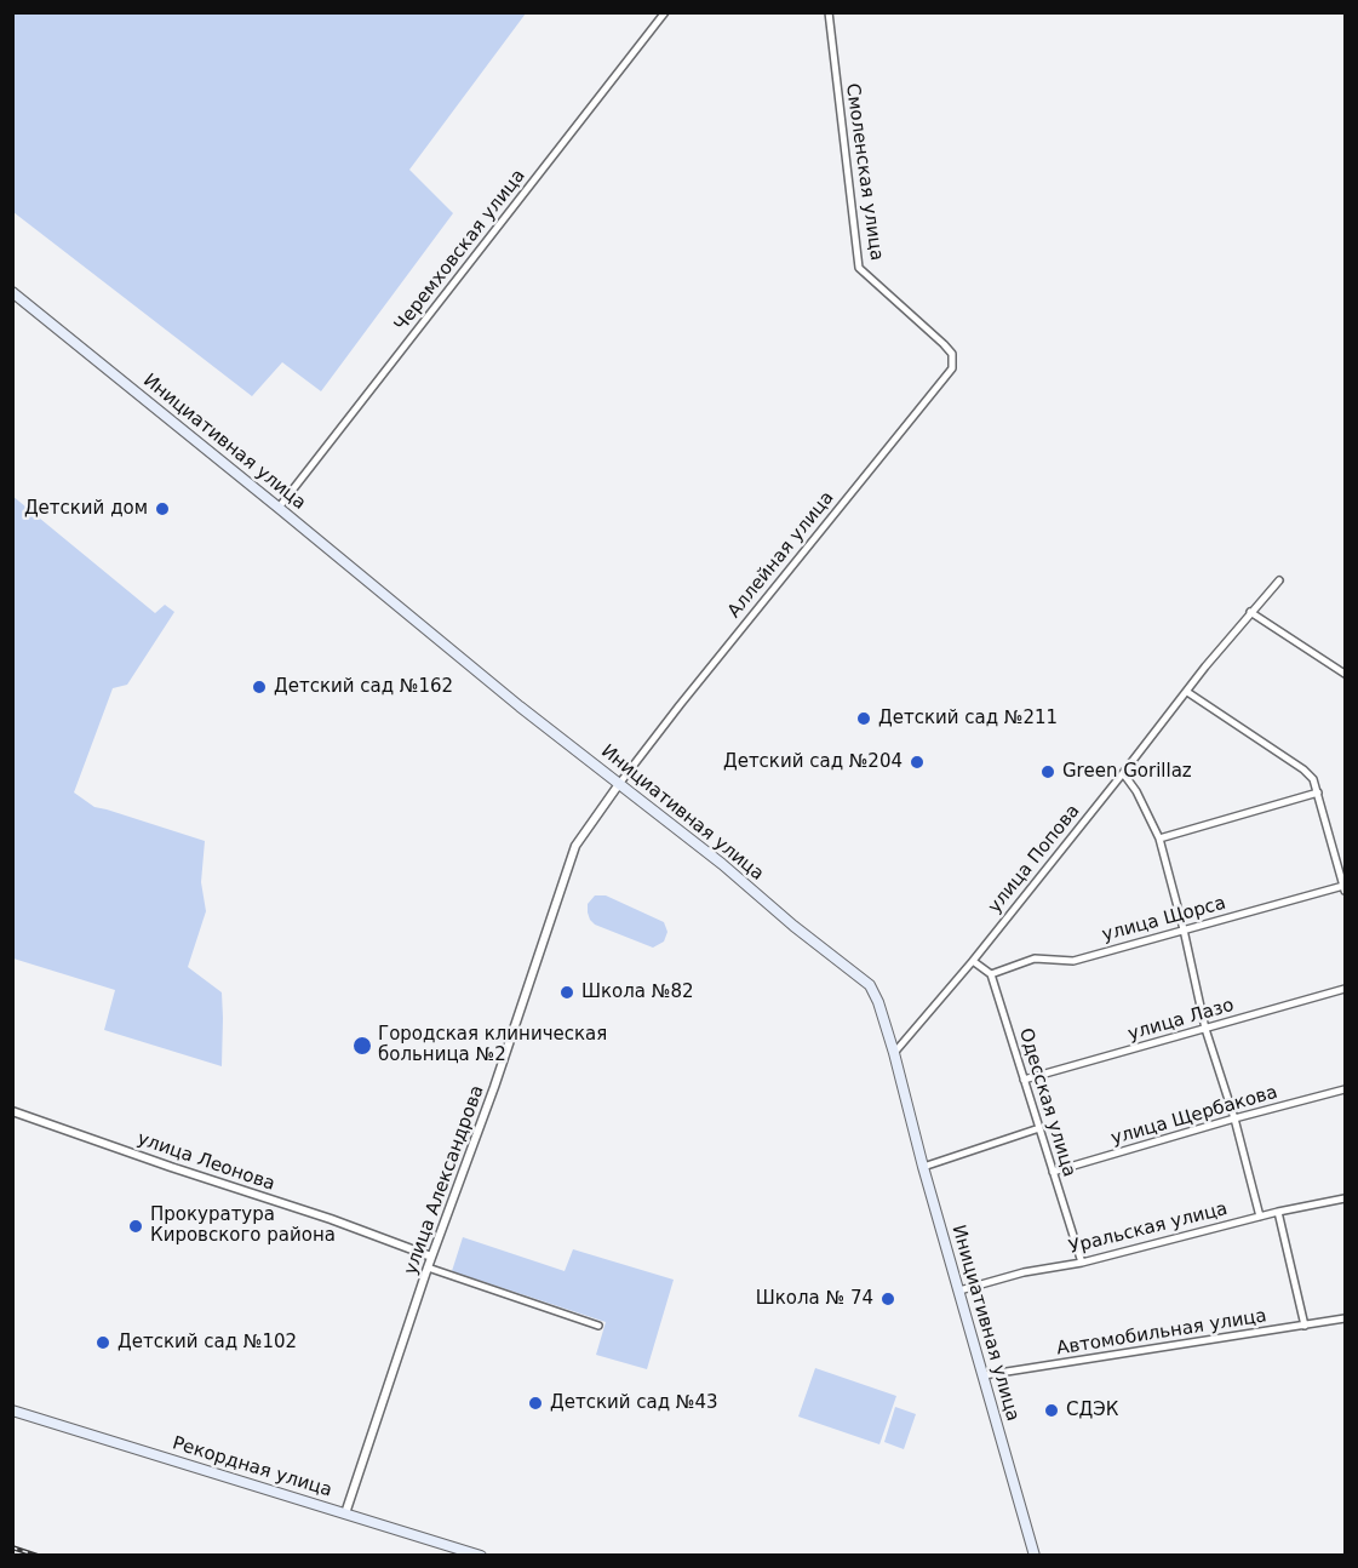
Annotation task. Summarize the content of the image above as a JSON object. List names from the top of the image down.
{
  "streets": {
    "main road": ["Инициативная улица", "Рекордная улица"],
    "street": [
      "Смоленская улица",
      "Черемховская улица",
      "Аллейная улица",
      "улица Попова",
      "улица Щорса",
      "улица Лазо",
      "Одесская улица",
      "улица Щербакова",
      "улица Леонова",
      "улица Александрова",
      "Уральская улица",
      "Автомобильная улица"
    ]
  },
  "crossings": [
    ["Смоленская улица", "Аллейная улица"],
    ["Черемховская улица", "Инициативная улица"],
    ["Инициативная улица", "Аллейная улица"],
    ["Инициативная улица", "улица Попова"],
    ["Инициативная улица", "улица Александрова"],
    ["Инициативная улица", "Уральская улица"],
    ["Инициативная улица", "Автомобильная улица"],
    ["Аллейная улица", "улица Александрова"],
    ["улица Щорса", "Одесская улица"],
    ["улица Лазо", "Одесская улица"],
    ["Одесская улица", "улица Щербакова"],
    ["Одесская улица", "Уральская улица"],
    ["улица Леонова", "улица Александрова"],
    ["улица Александрова", "Рекордная улица"]
  ],
  "places": [
    "Детский дом",
    "Детский сад №162",
    "Детский сад №211",
    "Детский сад №204",
    "Green Gorillaz",
    "Школа №82",
    "Городская клиническая больница №2",
    "Прокуратура Кировского района",
    "Школа № 74",
    "Детский сад №102",
    "Детский сад №43",
    "СДЭК"
  ]
}
